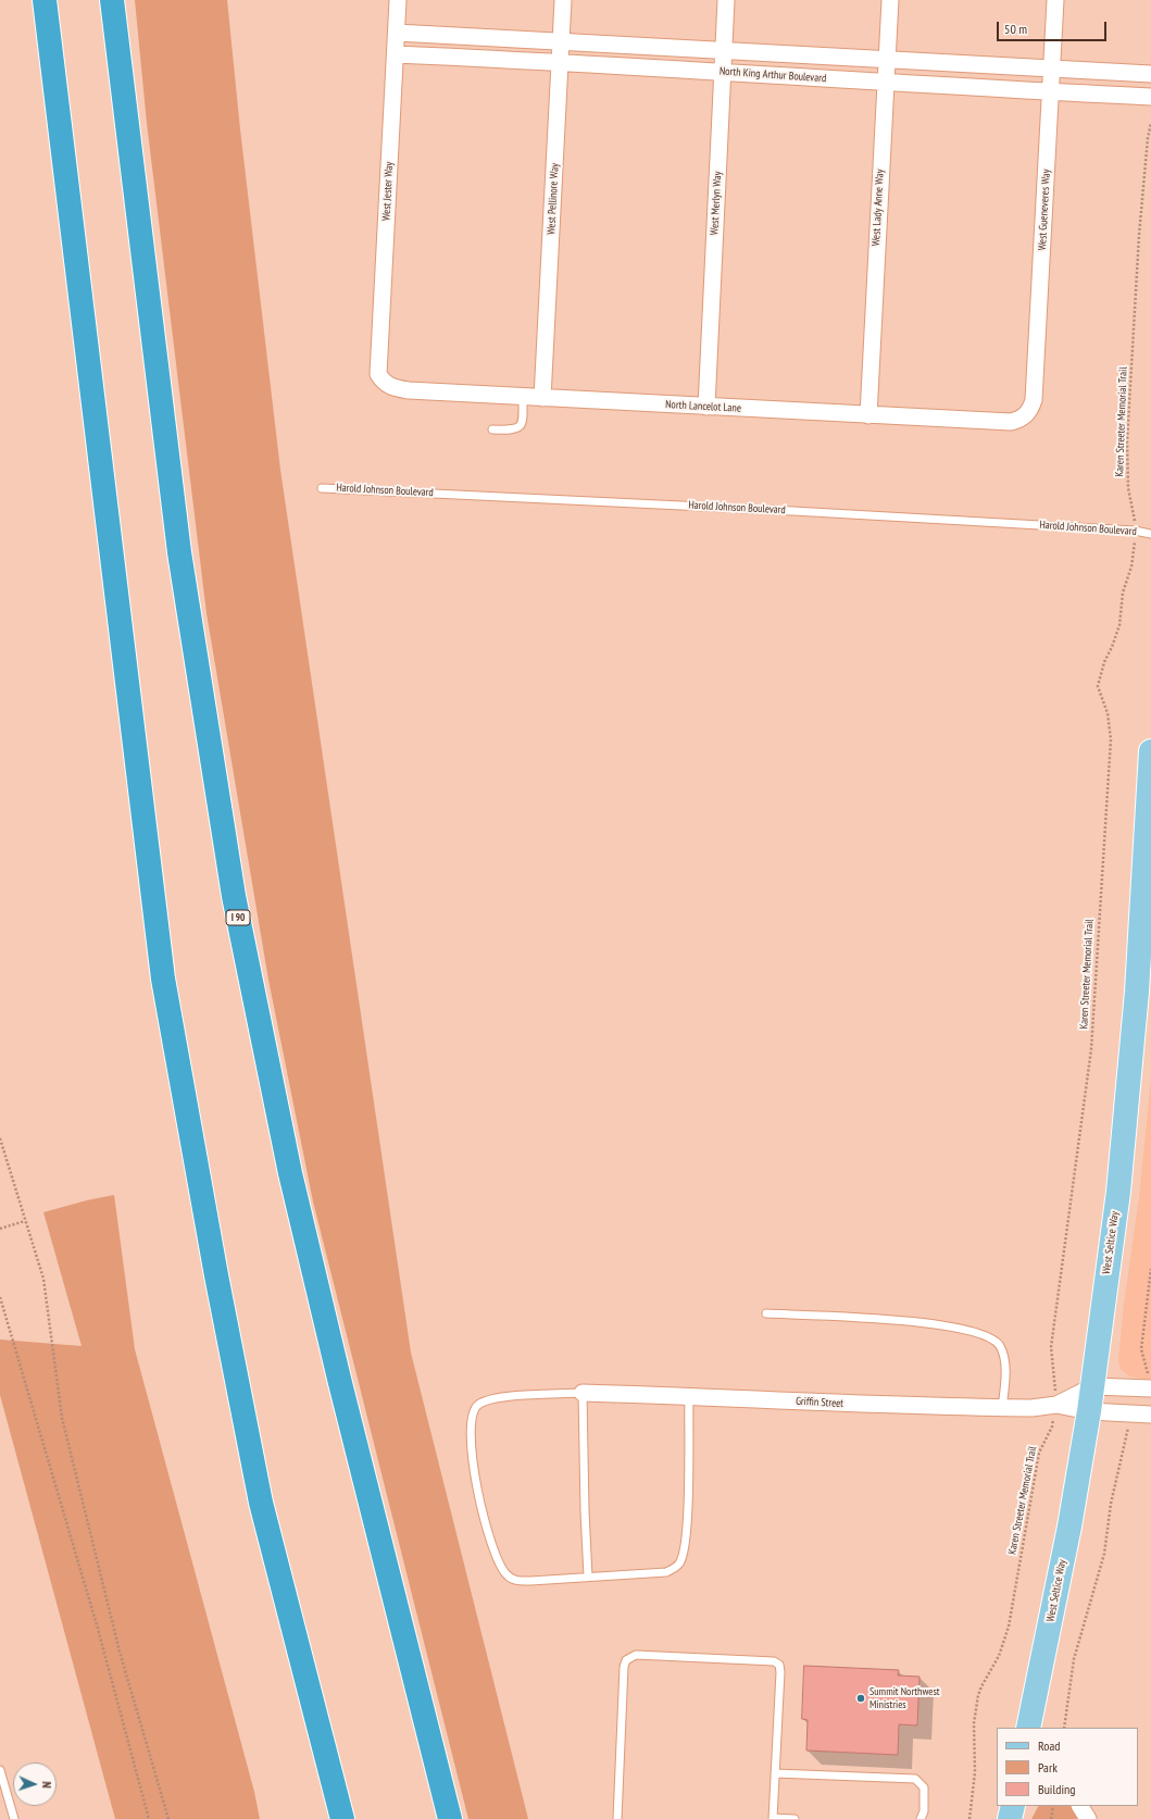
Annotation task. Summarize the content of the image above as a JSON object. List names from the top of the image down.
{
  "streets": {
    "highway": ["I 90"],
    "main road": ["West Seltice Way"],
    "street": [
      "North King Arthur Boulevard",
      "West Jester Way",
      "West Pellinore Way",
      "West Merlyn Way",
      "West Lady Anne Way",
      "West Gueneveres Way",
      "North Lancelot Lane",
      "Griffin Street"
    ],
    "lane": ["Harold Johnson Boulevard"],
    "path": ["Karen Streeter Memorial Trail"]
  },
  "crossings": [
    ["North King Arthur Boulevard", "West Jester Way"],
    ["North King Arthur Boulevard", "West Pellinore Way"],
    ["North King Arthur Boulevard", "West Merlyn Way"],
    ["North King Arthur Boulevard", "West Lady Anne Way"],
    ["North King Arthur Boulevard", "West Gueneveres Way"],
    ["West Jester Way", "North Lancelot Lane"],
    ["West Pellinore Way", "North Lancelot Lane"],
    ["West Merlyn Way", "North Lancelot Lane"],
    ["West Lady Anne Way", "North Lancelot Lane"],
    ["West Gueneveres Way", "North Lancelot Lane"],
    ["Karen Streeter Memorial Trail", "Harold Johnson Boulevard"],
    ["Karen Streeter Memorial Trail", "Griffin Street"],
    ["West Seltice Way", "Griffin Street"]
  ],
  "places": ["Summit Northwest Ministries"],
  "legend": ["Road", "Park", "Building"],
  "scale_bar": "50 m",
  "north": "right"
}
